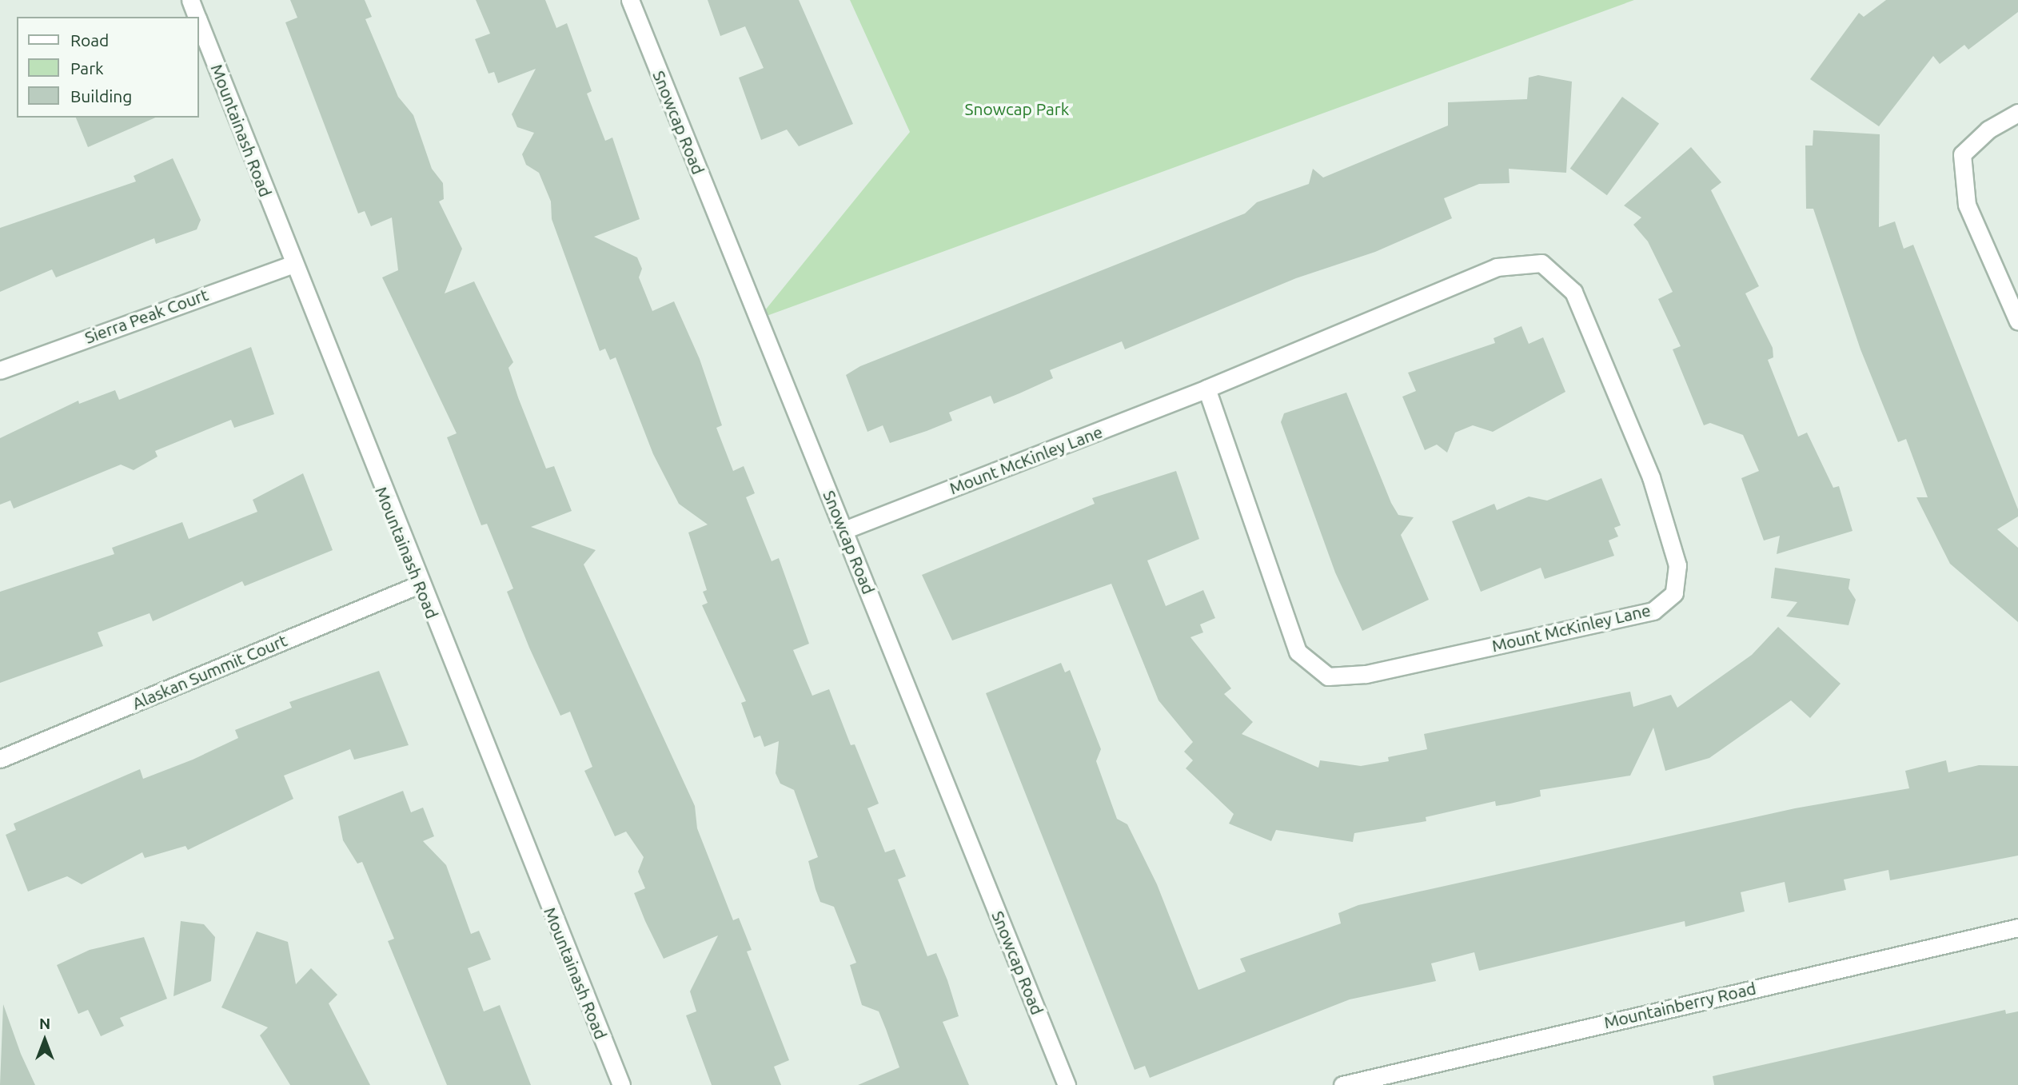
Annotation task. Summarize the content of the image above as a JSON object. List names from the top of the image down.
{
  "streets": {
    "street": [
      "Snowcap Road",
      "Mountainash Road",
      "Sierra Peak Court",
      "Mount McKinley Lane",
      "Alaskan Summit Court",
      "Mountainberry Road"
    ]
  },
  "crossings": [
    ["Snowcap Road", "Mount McKinley Lane"],
    ["Mountainash Road", "Sierra Peak Court"],
    ["Mountainash Road", "Alaskan Summit Court"]
  ],
  "parks": ["Snowcap Park"],
  "legend": ["Road", "Park", "Building"],
  "north": "top"
}
